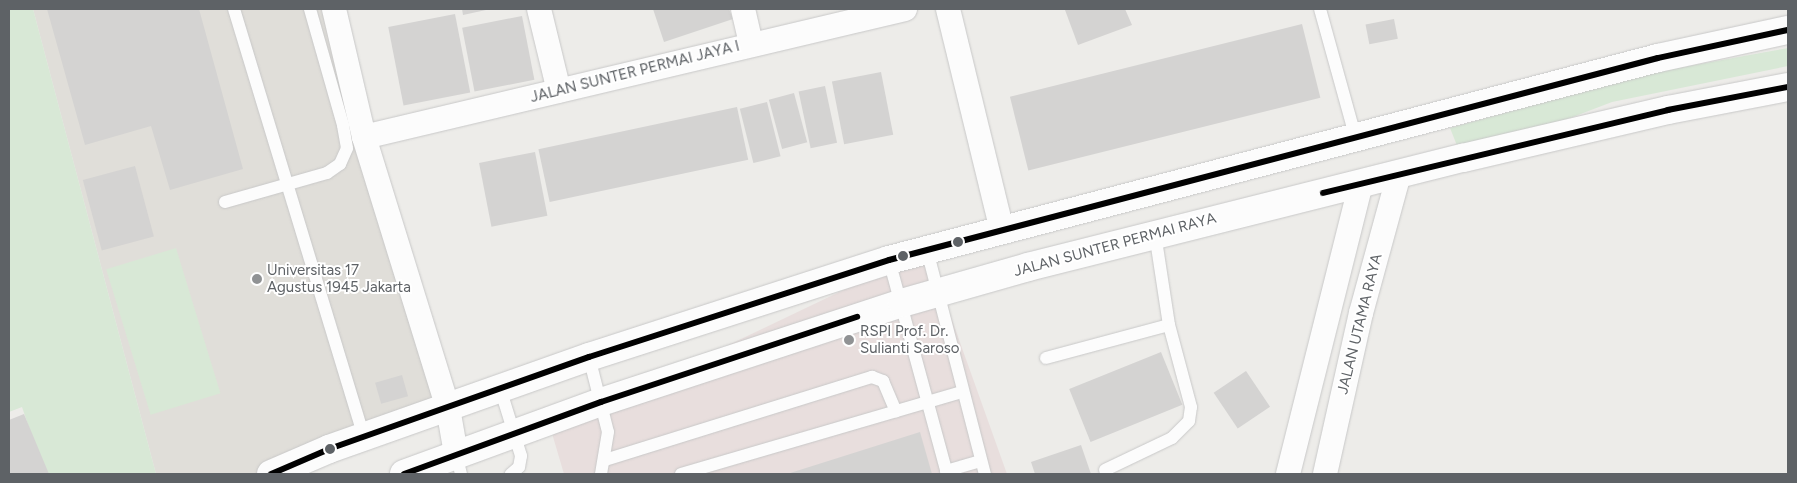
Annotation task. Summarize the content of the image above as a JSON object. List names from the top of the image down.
{
  "streets": {
    "street": ["JALAN SUNTER PERMAI JAYA I", "JALAN SUNTER PERMAI RAYA", "JALAN UTAMA RAYA"]
  },
  "crossings": [
    ["JALAN SUNTER PERMAI RAYA", "JALAN UTAMA RAYA"]
  ],
  "places": ["Universitas 17 Agustus 1945 Jakarta", "RSPI Prof. Dr. Sulianti Saroso"]
}
